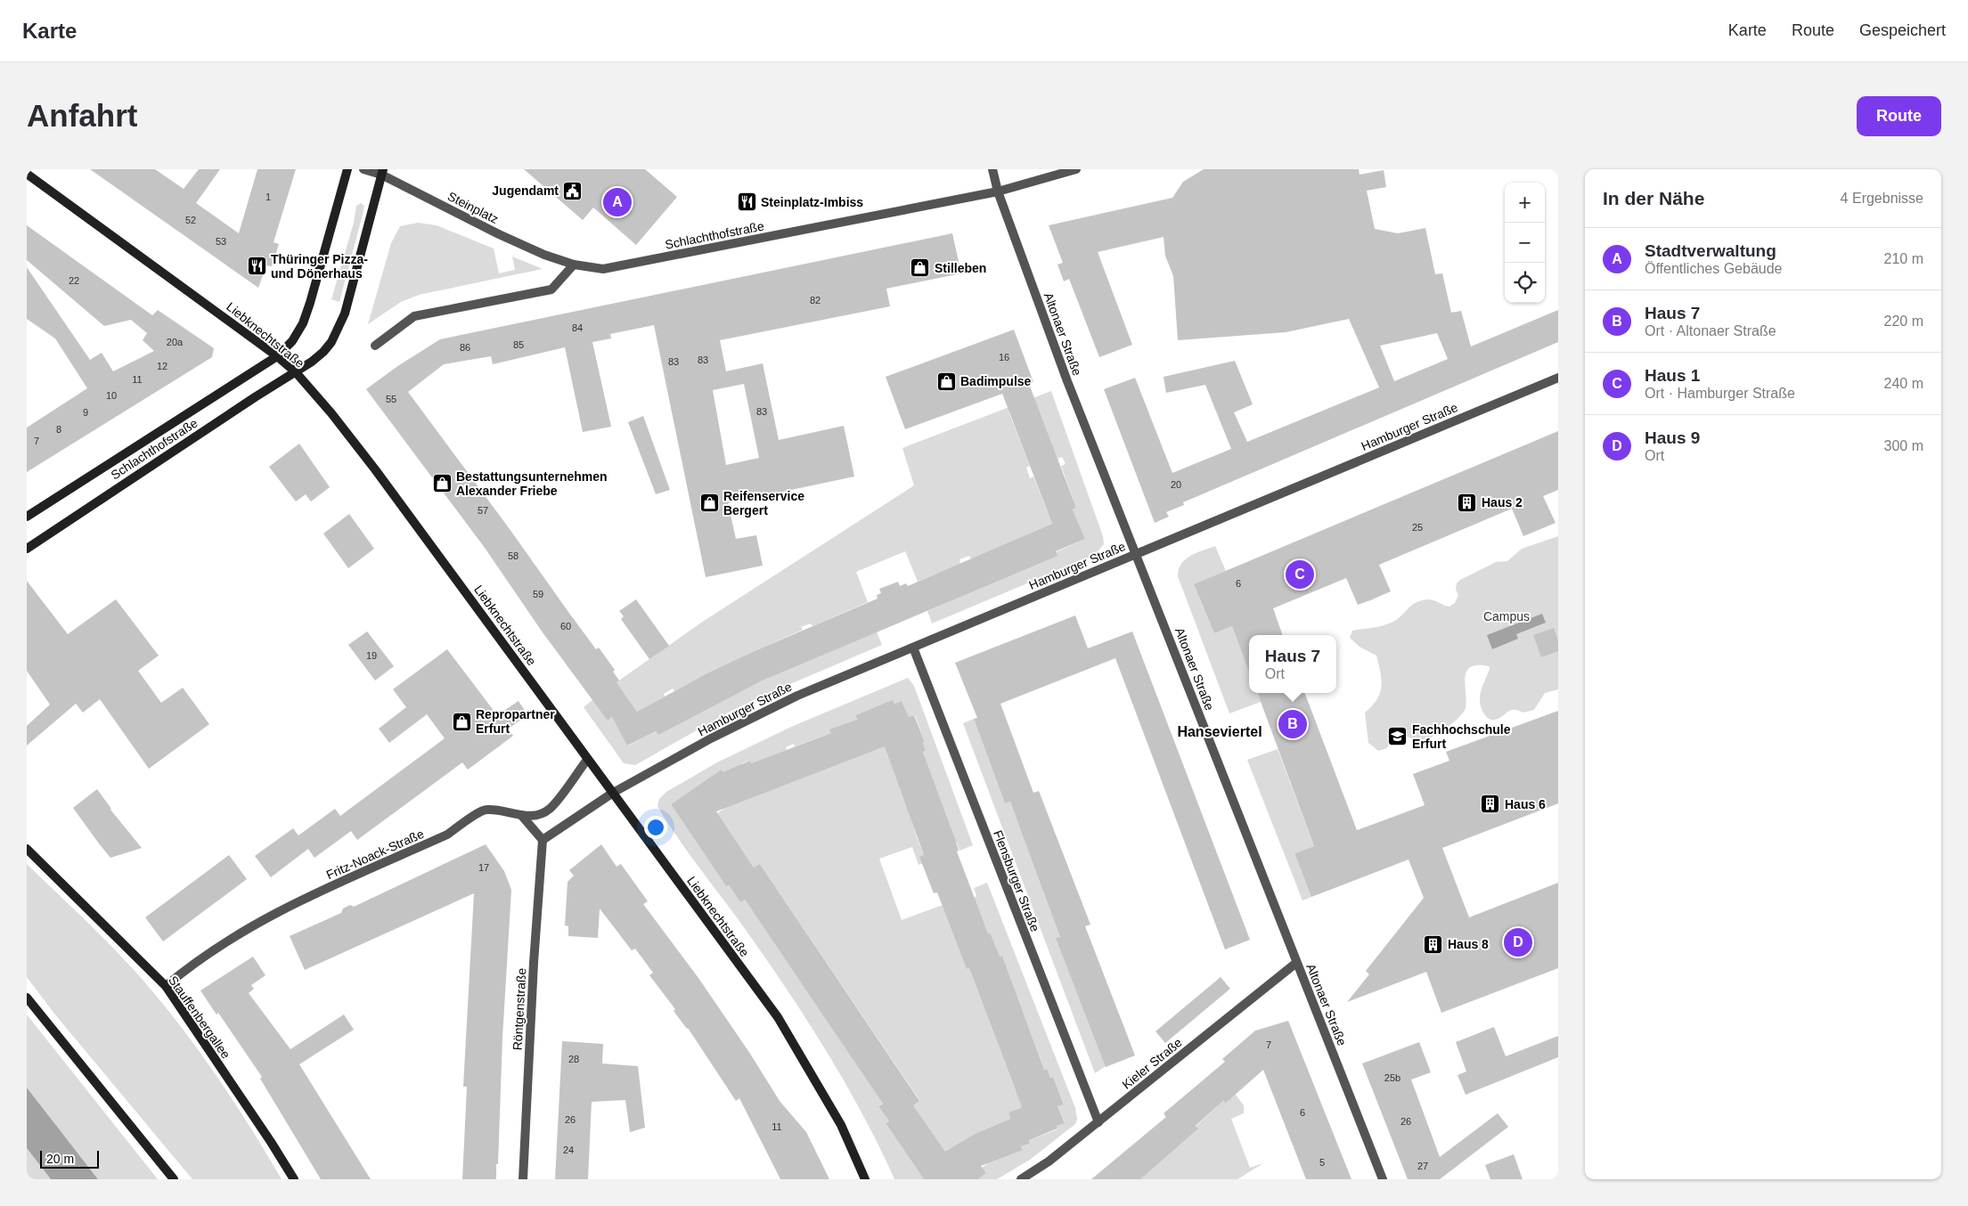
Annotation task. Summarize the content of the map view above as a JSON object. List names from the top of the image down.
{
  "streets": {
    "main road": ["Schlachthofstraße", "Liebknechtstraße", "Stauffenbergallee"],
    "street": [
      "Steinplatz",
      "Altonaer Straße",
      "Hamburger Straße",
      "Fritz-Noack-Straße",
      "Flensburger Straße",
      "Röntgenstraße",
      "Kieler Straße"
    ]
  },
  "crossings": [
    ["Steinplatz", "Schlachthofstraße"],
    ["Schlachthofstraße", "Altonaer Straße"],
    ["Schlachthofstraße", "Liebknechtstraße"],
    ["Altonaer Straße", "Hamburger Straße"],
    ["Altonaer Straße", "Kieler Straße"],
    ["Liebknechtstraße", "Hamburger Straße"],
    ["Liebknechtstraße", "Fritz-Noack-Straße"],
    ["Hamburger Straße", "Flensburger Straße"],
    ["Fritz-Noack-Straße", "Stauffenbergallee"],
    ["Flensburger Straße", "Kieler Straße"]
  ],
  "districts": ["Hanseviertel"],
  "parks": ["Campus"],
  "places": {
    "public building": ["Jugendamt"],
    "restaurant": ["Steinplatz-Imbiss", "Thüringer Pizza- und Dönerhaus"],
    "shop": [
      "Stilleben",
      "Badimpulse",
      "Bestattungsunternehmen Alexander Friebe",
      "Reifenservice Bergert",
      "Repropartner Erfurt"
    ],
    "building": ["Haus 2", "Haus 6", "Haus 8"],
    "school or university": ["Fachhochschule Erfurt"]
  },
  "house_numbers": [
    "1",
    "52",
    "53",
    "22",
    "82",
    "84",
    "20a",
    "85",
    "86",
    "16",
    "83",
    "83",
    "12",
    "11",
    "10",
    "55",
    "83",
    "9",
    "8",
    "7",
    "20",
    "57",
    "25",
    "58",
    "6",
    "59",
    "60",
    "19",
    "17",
    "7",
    "28",
    "25b",
    "6",
    "26",
    "26",
    "11",
    "24",
    "5",
    "27"
  ],
  "scale_bar": "20 m",
  "page": {
    "header": "Karte",
    "nav": ["Karte", "Route", "Gespeichert"],
    "buttons": "Route",
    "title": "Anfahrt",
    "heading": ["In der Nähe", "4 Ergebnisse"],
    "map_buttons": ["+", "−"],
    "pins": [
      "A",
      "C",
      "B",
      "D"
    ],
    "list": [
      {
        "mark": "A",
        "name": "Stadtverwaltung",
        "note": "Öffentliches Gebäude",
        "value": "210 m"
      },
      {
        "mark": "B",
        "name": "Haus 7",
        "note": "Ort · Altonaer Straße",
        "value": "220 m"
      },
      {
        "mark": "C",
        "name": "Haus 1",
        "note": "Ort · Hamburger Straße",
        "value": "240 m"
      },
      {
        "mark": "D",
        "name": "Haus 9",
        "note": "Ort",
        "value": "300 m"
      }
    ],
    "popup": ["Haus 7", "Ort"],
    "scale": "20 m"
  }
}
